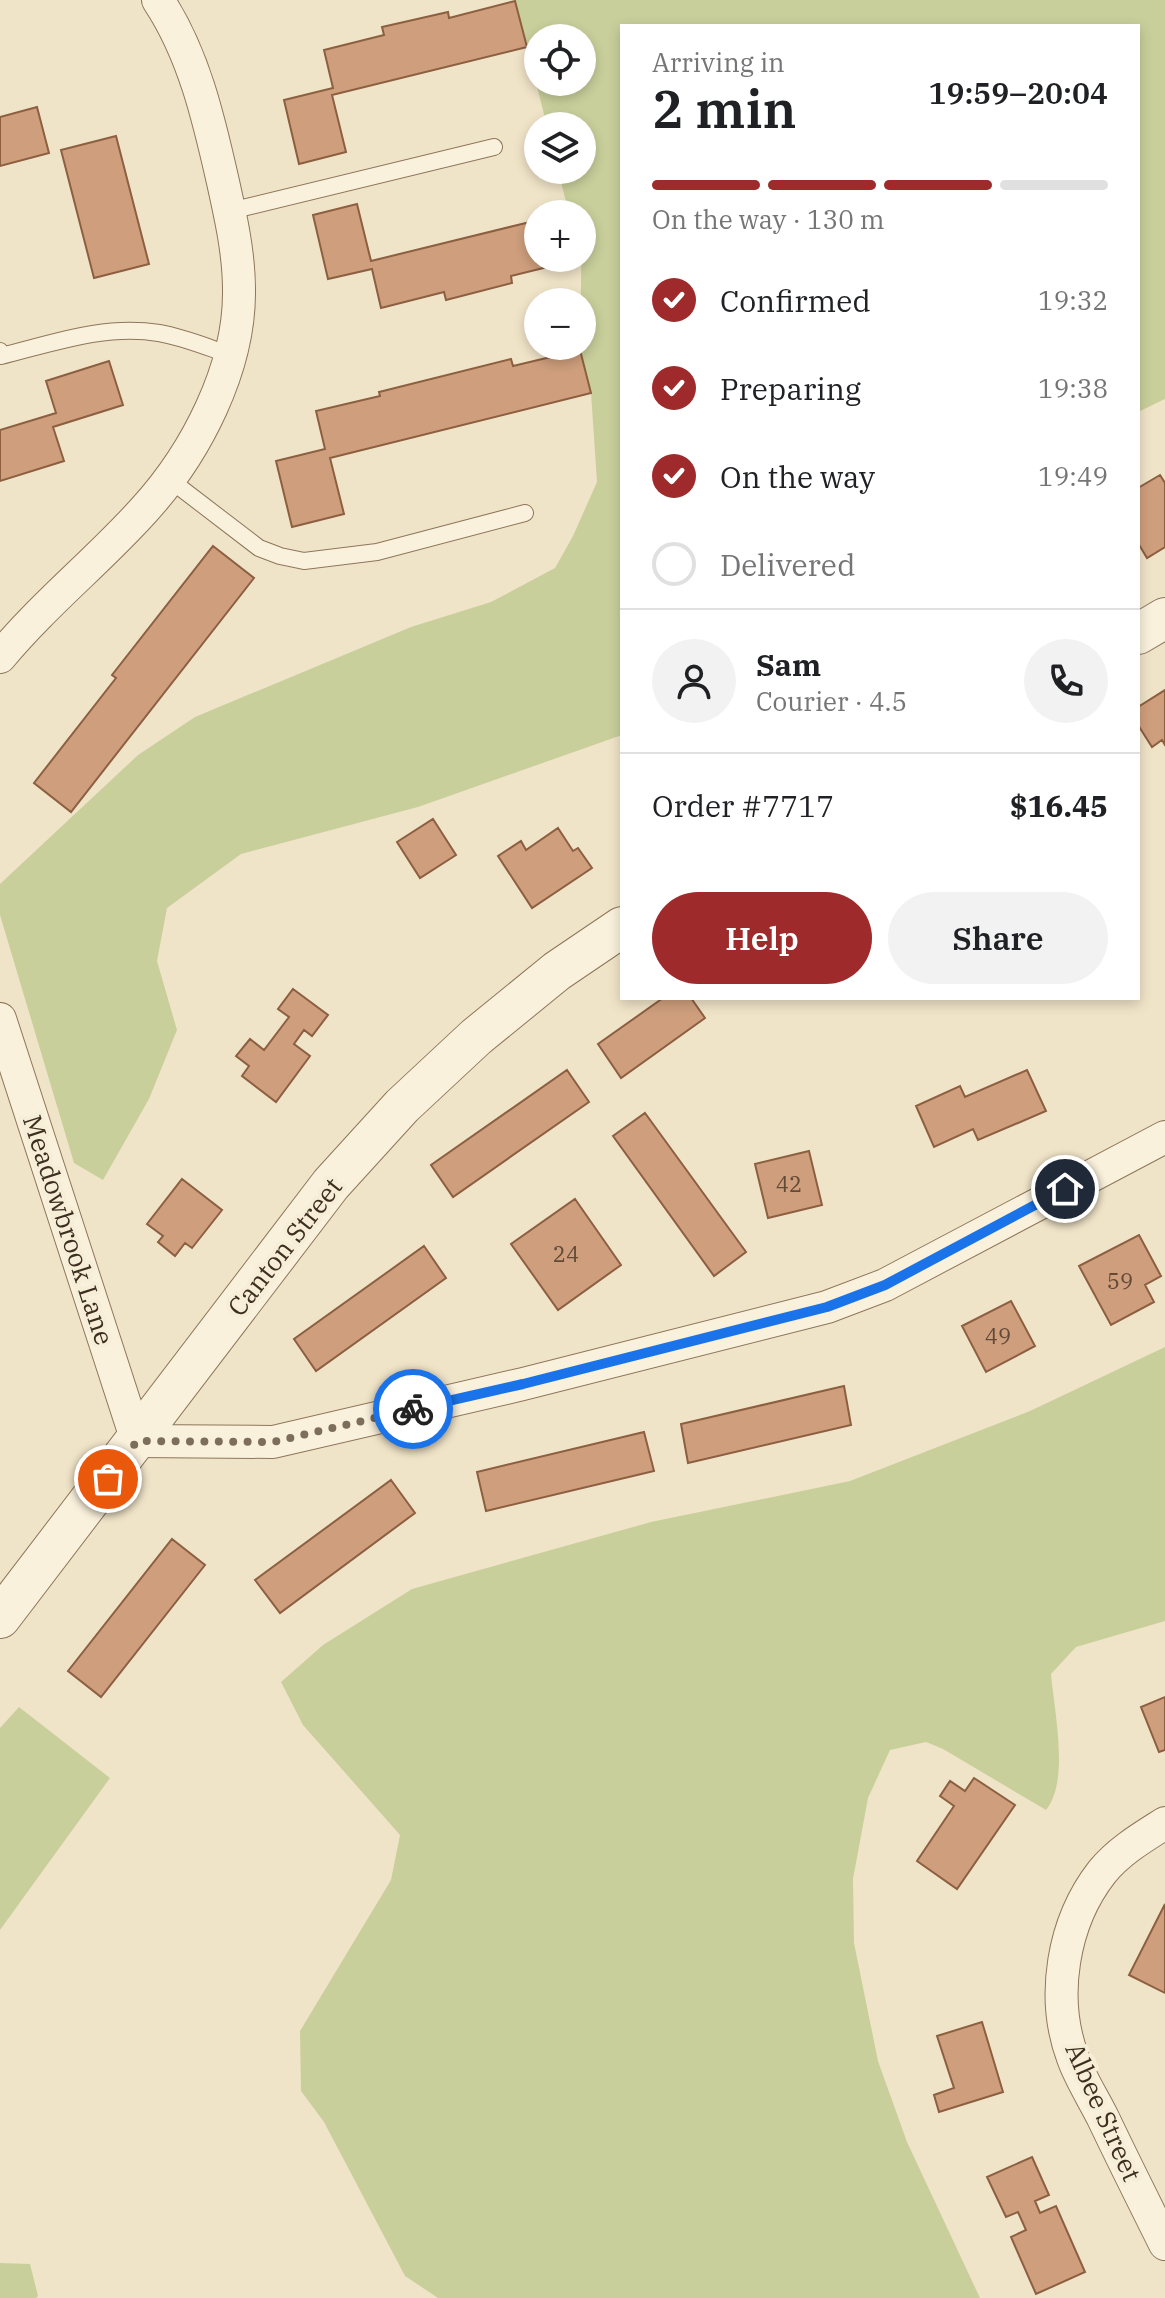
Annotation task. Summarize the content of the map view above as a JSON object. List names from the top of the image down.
{
  "streets": {
    "street": ["Meadowbrook Lane", "Canton Street", "Albee Street"]
  },
  "crossings": [
    ["Meadowbrook Lane", "Canton Street"]
  ],
  "house_numbers": [
    "42",
    "24",
    "59",
    "49"
  ],
  "page": {
    "map_buttons": ["+", "−"],
    "heading": ["2 min", "Arriving in", "19:59–20:04"],
    "panel": [
      "Sam",
      "Courier · 4.5",
      "Order #7717",
      "$16.45"
    ],
    "bar": "On the way · 130 m",
    "list": [
      ["Confirmed", "19:32"],
      ["Preparing", "19:38"],
      ["On the way", "19:49"],
      "Delivered"
    ],
    "buttons": ["Help", "Share"]
  }
}
